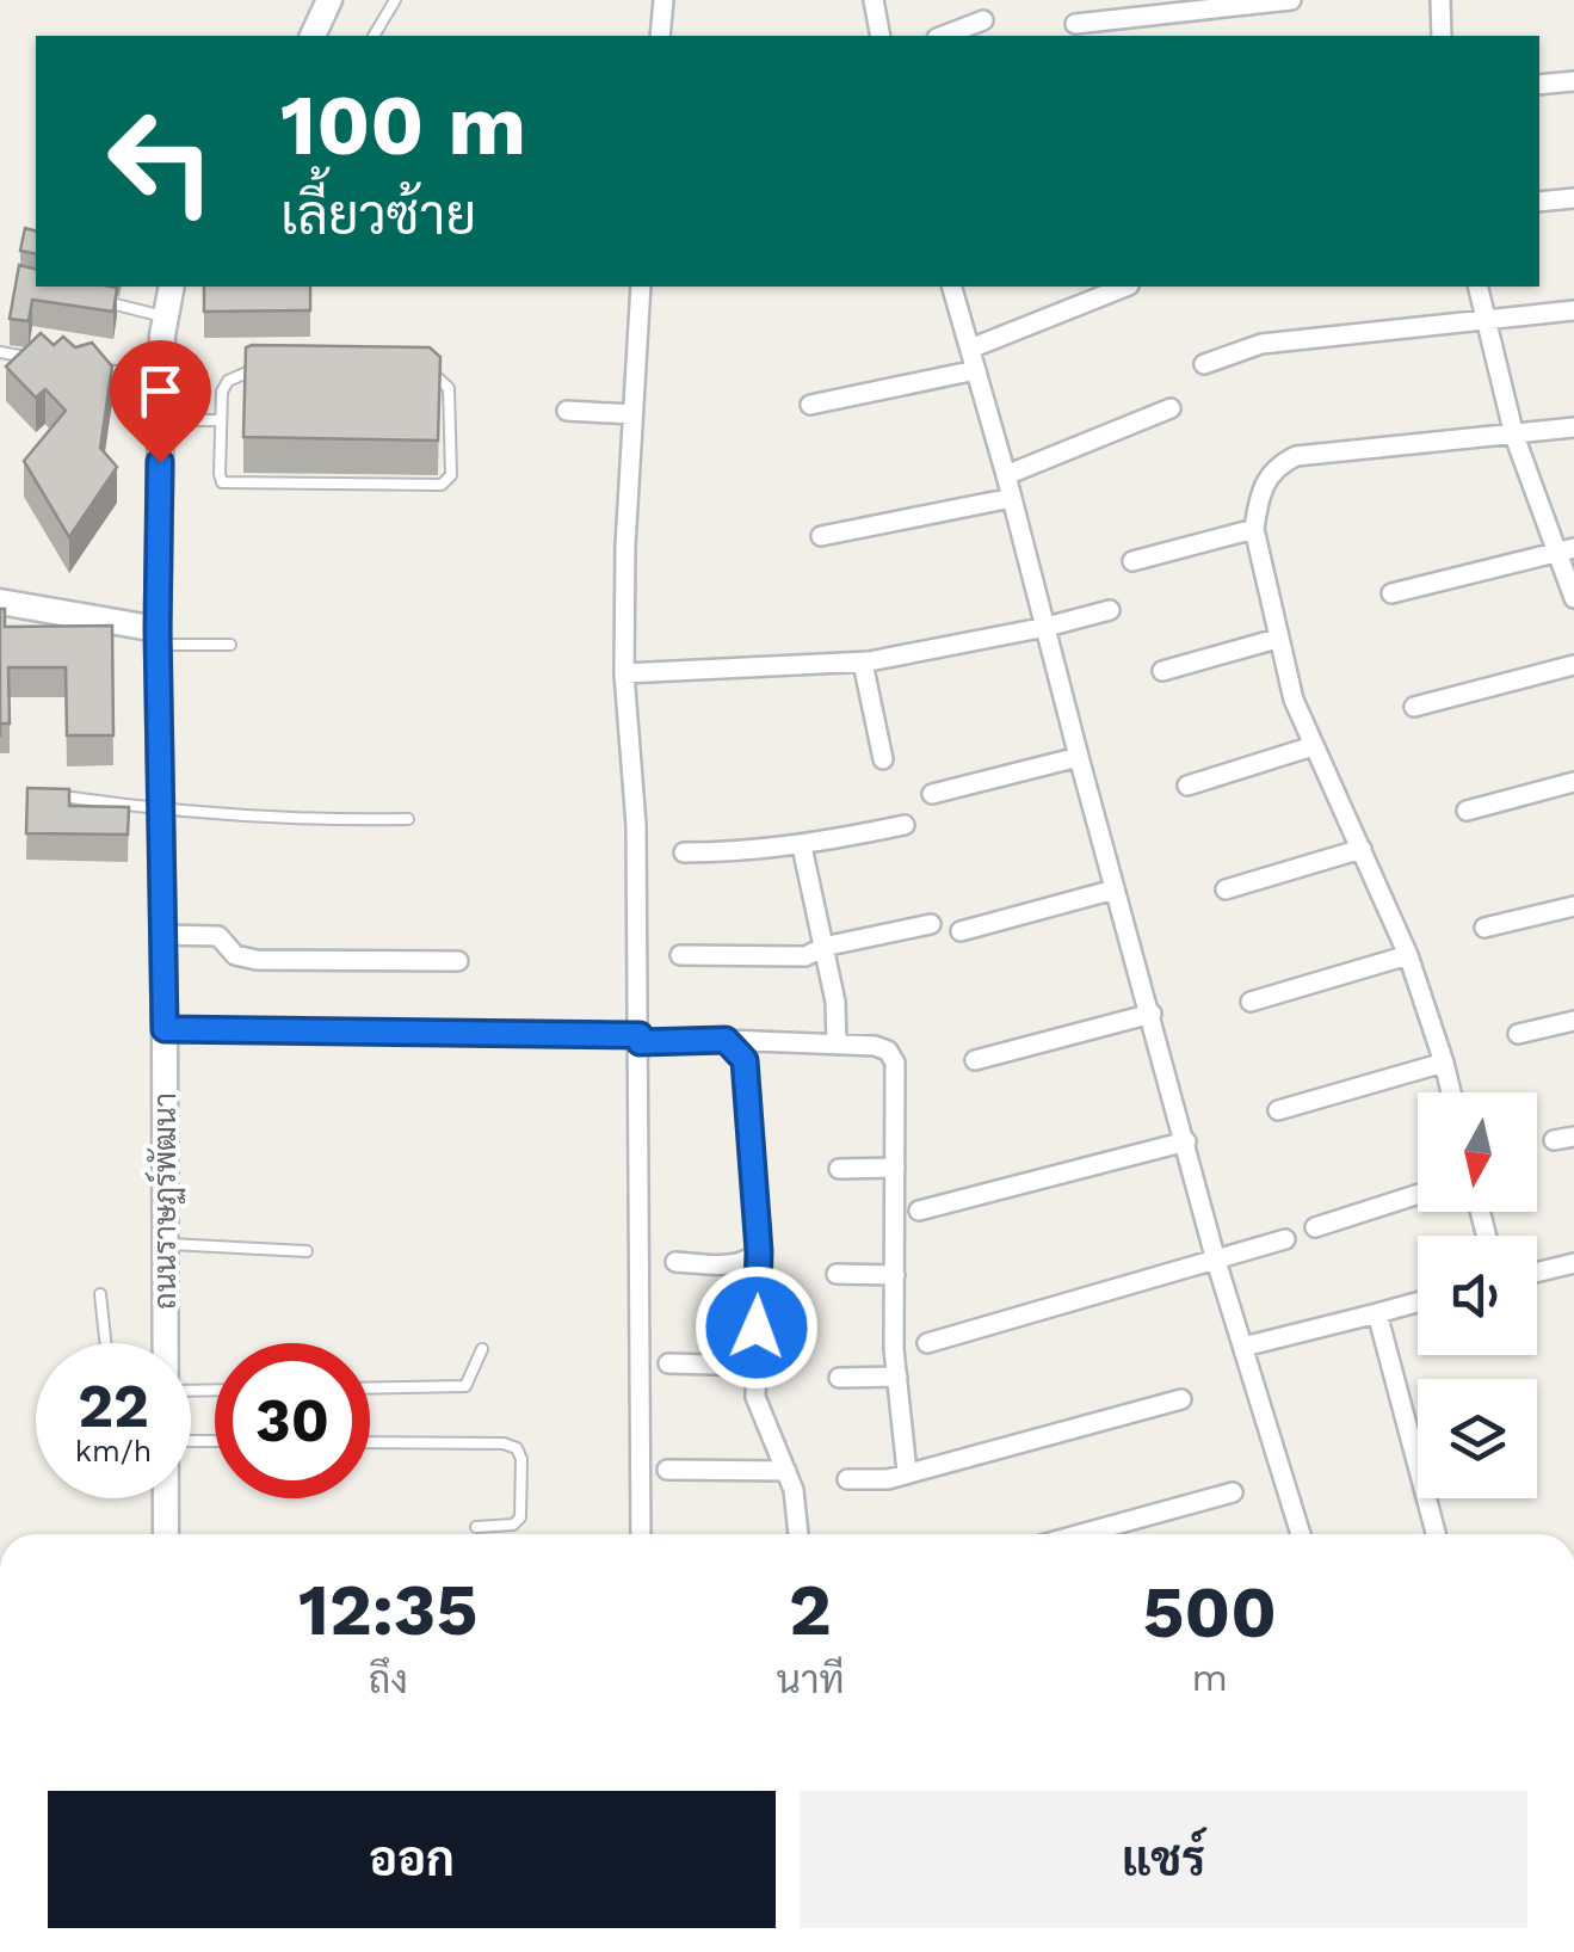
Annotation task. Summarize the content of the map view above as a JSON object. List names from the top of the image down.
{
  "streets": {
    "street": ["ถนนราษฏร์พัฒนา"]
  },
  "north": "bottom",
  "page": {
    "turn": ["100 m", "เลี้ยวซ้าย"],
    "speed": "22 km/h",
    "limit": "30",
    "eta": [
      "12:35",
      "ถึง",
      "2",
      "นาที",
      "500",
      "m"
    ],
    "buttons": ["ออก", "แชร์"]
  }
}
